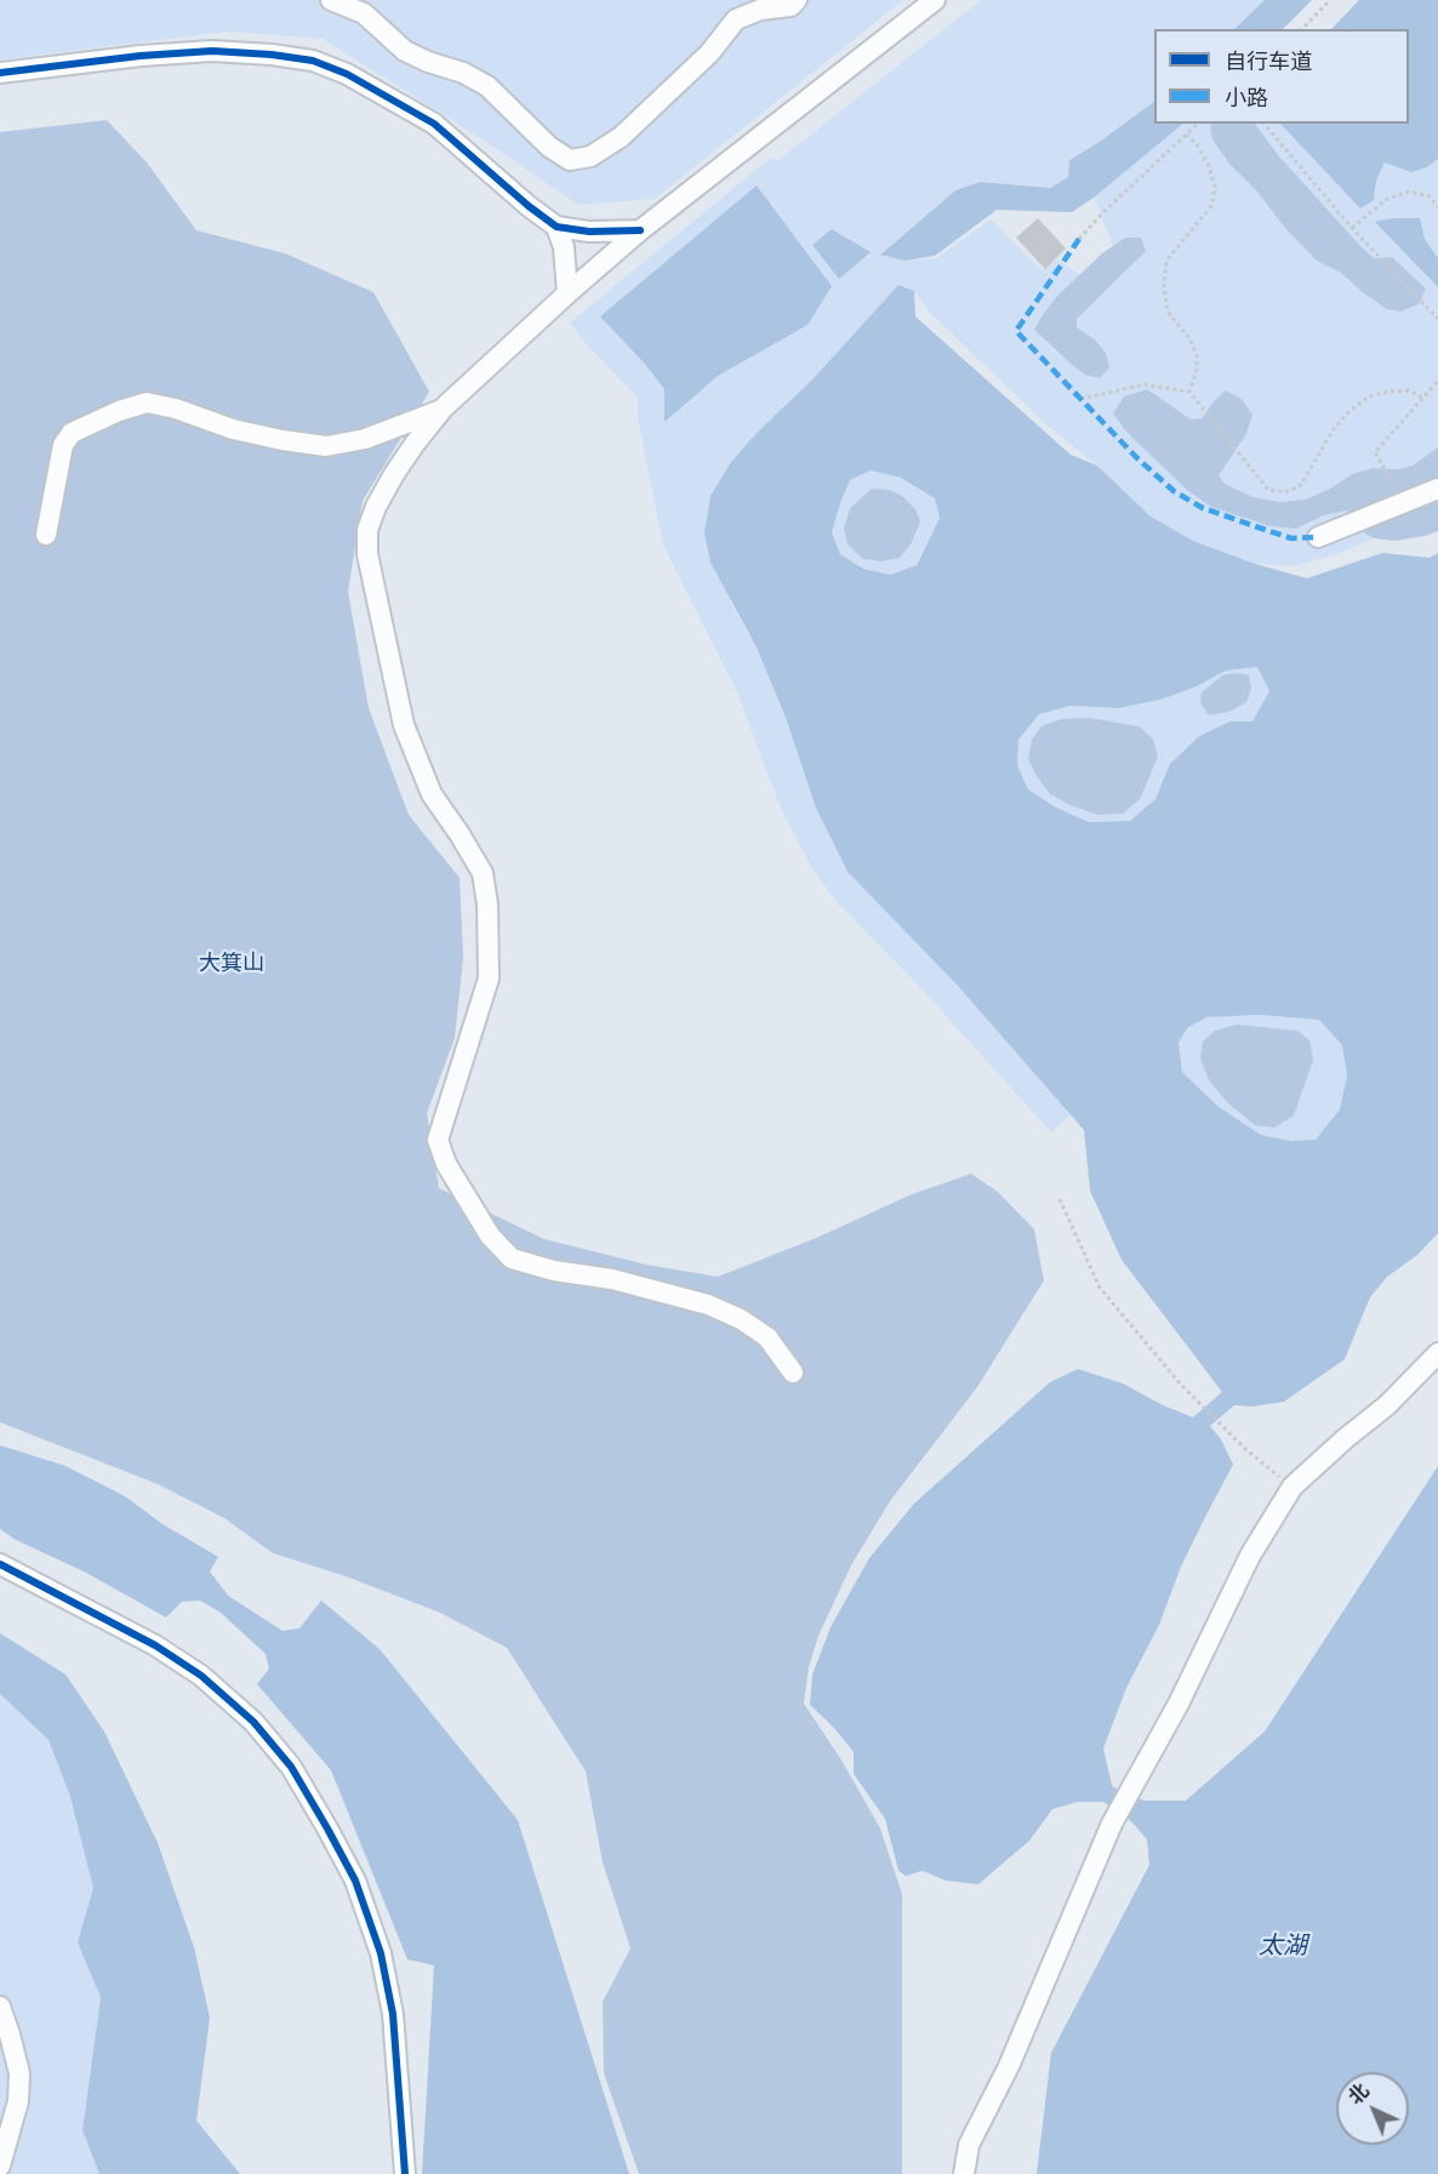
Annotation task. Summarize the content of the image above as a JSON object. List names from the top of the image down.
{
  "water": ["太湖"],
  "parks": ["大箕山"],
  "legend": ["自行车道", "小路"],
  "north": "top left"
}
